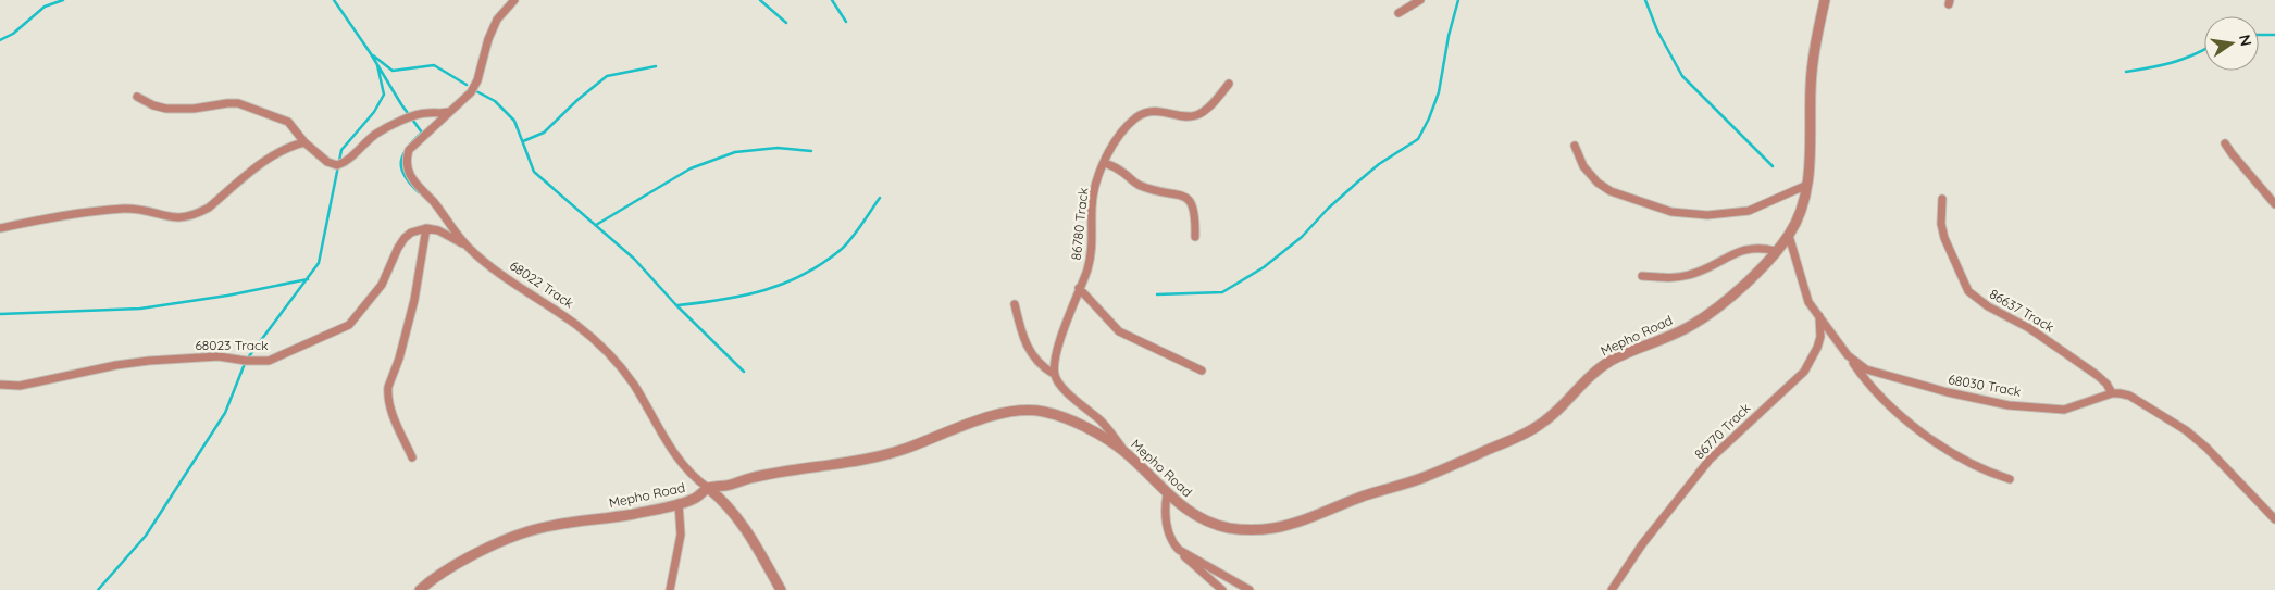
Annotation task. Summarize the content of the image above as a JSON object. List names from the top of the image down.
{
  "streets": {
    "street": [
      "86780 Track",
      "68022 Track",
      "86637 Track",
      "Mepho Road",
      "68023 Track",
      "68030 Track",
      "86770 Track"
    ]
  },
  "crossings": [
    ["68022 Track", "Mepho Road"],
    ["86637 Track", "68030 Track"],
    ["Mepho Road", "68030 Track"],
    ["68030 Track", "86770 Track"]
  ],
  "north": "right"
}
